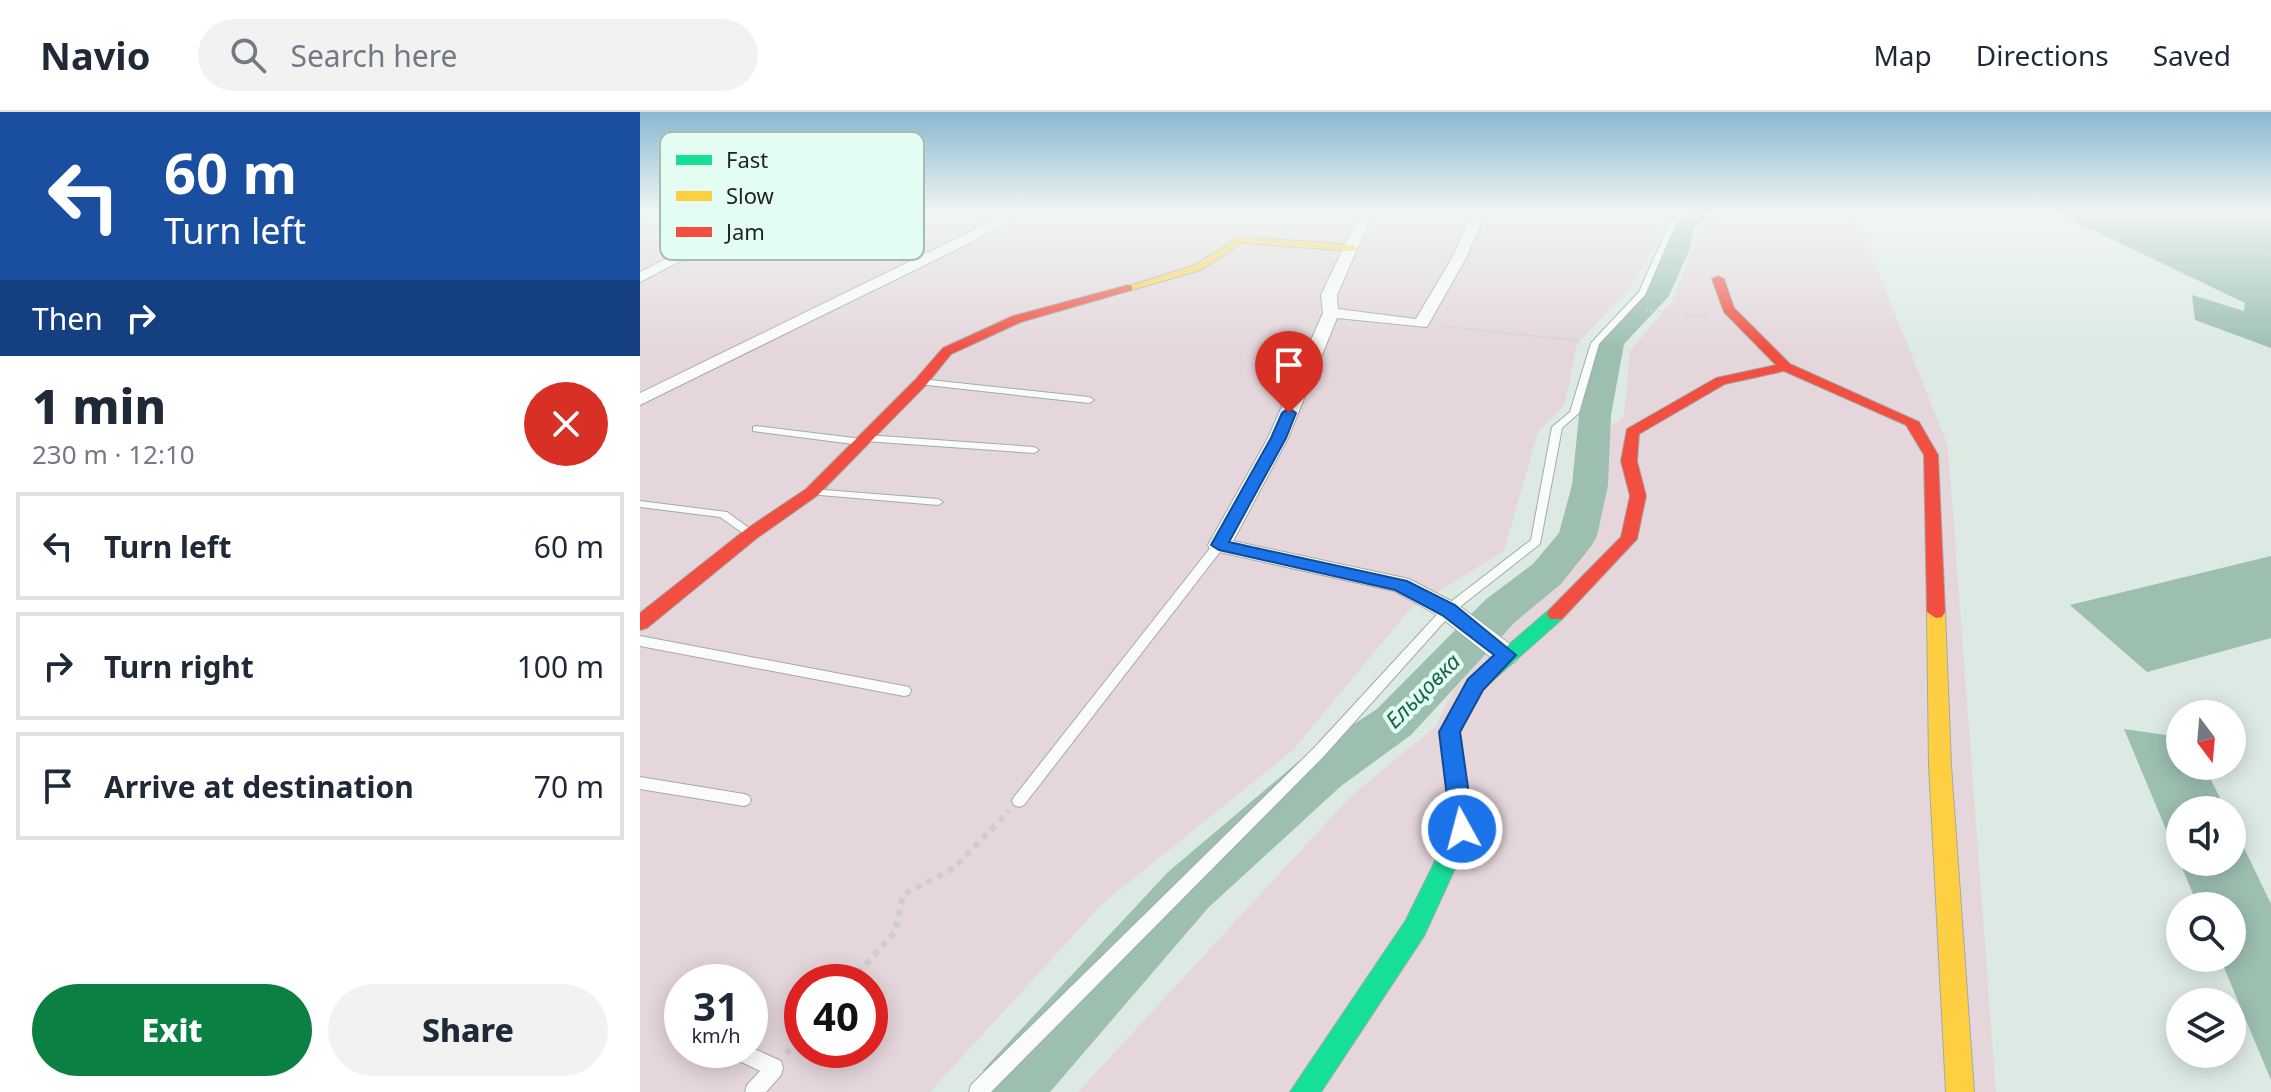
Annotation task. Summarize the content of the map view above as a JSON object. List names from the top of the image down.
{
  "water": ["Ельцовка"],
  "legend": ["Fast", "Slow", "Jam"],
  "north": "bottom",
  "page": {
    "header": "Navio",
    "search": "Search here",
    "nav": ["Map", "Directions", "Saved"],
    "turn": ["60 m", "Turn left"],
    "then": "Then",
    "heading": ["1 min", "230 m · 12:10"],
    "list": [
      {
        "name": "Turn left",
        "value": "60 m"
      },
      {
        "name": "Turn right",
        "value": "100 m"
      },
      {
        "name": "Arrive at destination",
        "value": "70 m"
      }
    ],
    "speed": "31 km/h",
    "limit": "40",
    "buttons": ["Exit", "Share"]
  }
}
